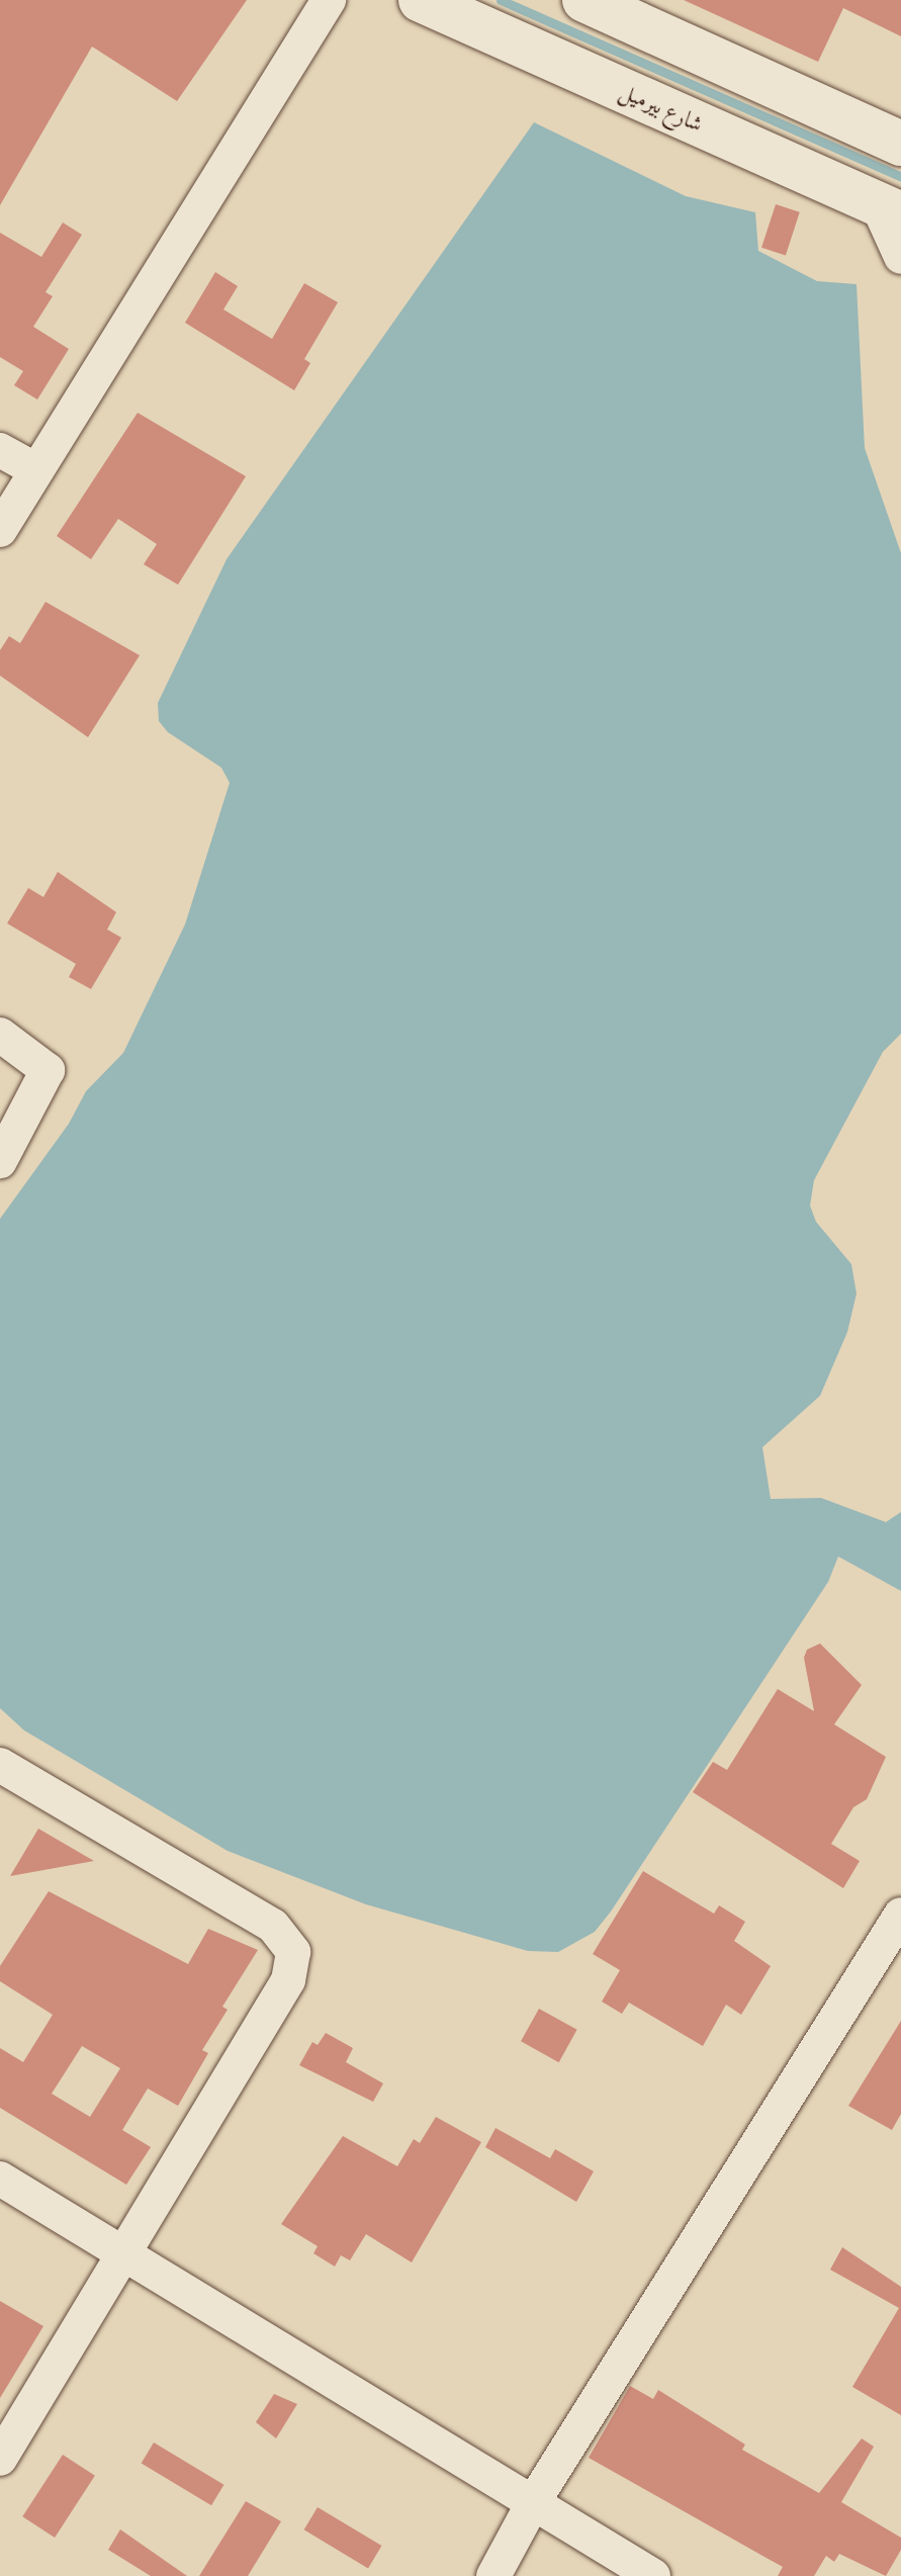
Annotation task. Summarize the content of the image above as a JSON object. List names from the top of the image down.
{
  "streets": {
    "street": ["شارع بيرميل"]
  }
}
